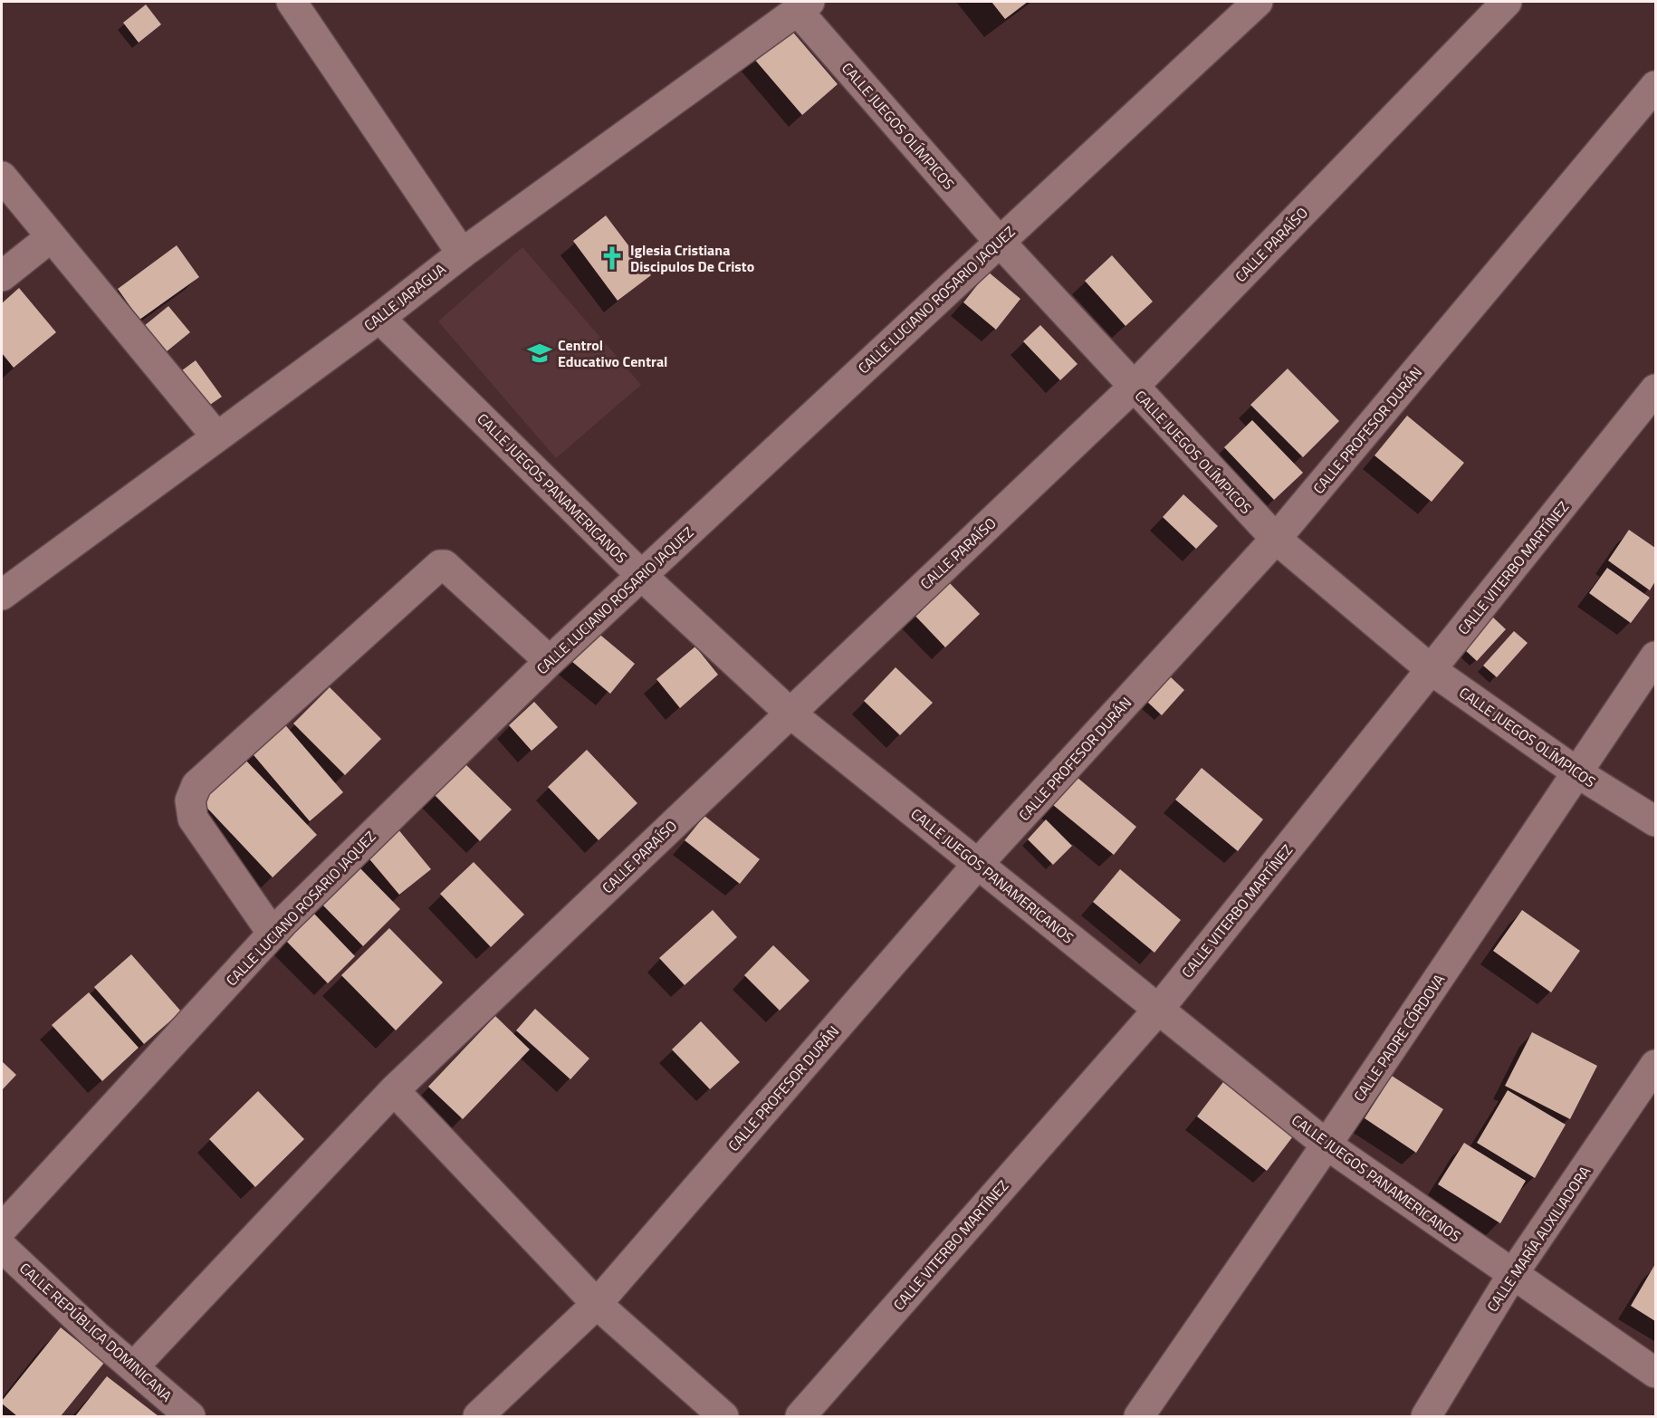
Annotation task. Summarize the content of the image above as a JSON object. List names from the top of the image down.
{
  "streets": {
    "street": [
      "CALLE JUEGOS OLÍMPICOS",
      "CALLE PARAÍSO",
      "CALLE JARAGUA",
      "CALLE LUCIANO ROSARIO JAQUEZ",
      "CALLE PROFESOR DURÁN",
      "CALLE JUEGOS PANAMERICANOS",
      "CALLE VITERBO MARTÍNEZ",
      "CALLE PADRE CÓRDOVA",
      "CALLE MARÍA AUXILIADORA",
      "CALLE REPÚBLICA DOMINICANA"
    ]
  },
  "crossings": [
    ["CALLE JUEGOS OLÍMPICOS", "CALLE PARAÍSO"],
    ["CALLE JUEGOS OLÍMPICOS", "CALLE JARAGUA"],
    ["CALLE JUEGOS OLÍMPICOS", "CALLE LUCIANO ROSARIO JAQUEZ"],
    ["CALLE JUEGOS OLÍMPICOS", "CALLE PROFESOR DURÁN"],
    ["CALLE JUEGOS OLÍMPICOS", "CALLE VITERBO MARTÍNEZ"],
    ["CALLE JUEGOS OLÍMPICOS", "CALLE PADRE CÓRDOVA"],
    ["CALLE PARAÍSO", "CALLE JUEGOS PANAMERICANOS"],
    ["CALLE PARAÍSO", "CALLE REPÚBLICA DOMINICANA"],
    ["CALLE JARAGUA", "CALLE JUEGOS PANAMERICANOS"],
    ["CALLE LUCIANO ROSARIO JAQUEZ", "CALLE JUEGOS PANAMERICANOS"],
    ["CALLE PROFESOR DURÁN", "CALLE JUEGOS PANAMERICANOS"],
    ["CALLE JUEGOS PANAMERICANOS", "CALLE VITERBO MARTÍNEZ"],
    ["CALLE JUEGOS PANAMERICANOS", "CALLE PADRE CÓRDOVA"],
    ["CALLE JUEGOS PANAMERICANOS", "CALLE MARÍA AUXILIADORA"]
  ],
  "places": {
    "church": ["Iglesia Cristiana Discipulos De Cristo"],
    "school or university": ["Centrol Educativo Central"]
  }
}
